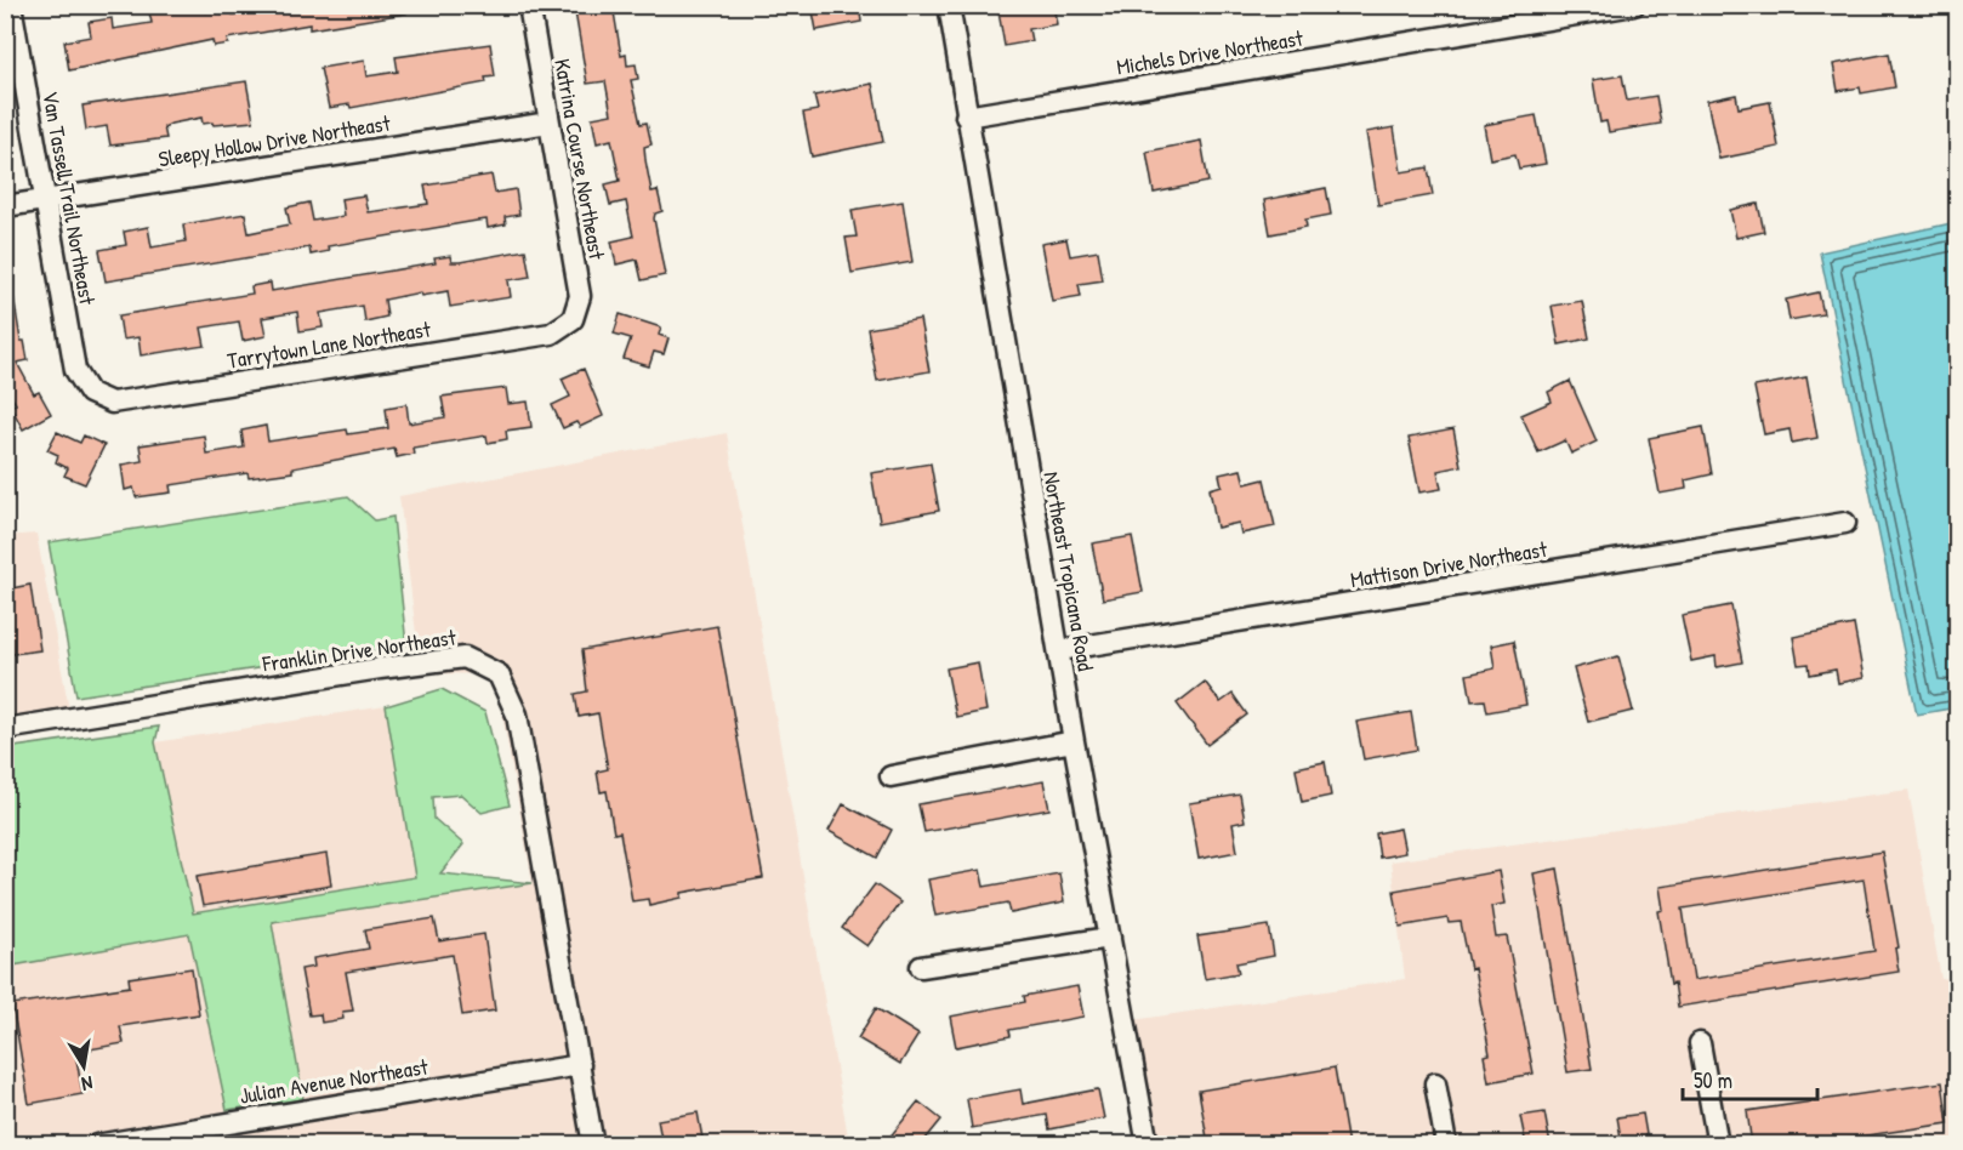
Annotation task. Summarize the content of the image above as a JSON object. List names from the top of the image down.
{
  "streets": {
    "street": [
      "Michels Drive Northeast",
      "Sleepy Hollow Drive Northeast",
      "Katrina Course Northeast",
      "Van Tassell Trail Northeast",
      "Tarrytown Lane Northeast",
      "Mattison Drive Northeast",
      "Northeast Tropicana Road",
      "Franklin Drive Northeast",
      "Julian Avenue Northeast"
    ]
  },
  "crossings": [
    ["Michels Drive Northeast", "Northeast Tropicana Road"],
    ["Sleepy Hollow Drive Northeast", "Katrina Course Northeast"],
    ["Sleepy Hollow Drive Northeast", "Van Tassell Trail Northeast"],
    ["Katrina Course Northeast", "Tarrytown Lane Northeast"],
    ["Van Tassell Trail Northeast", "Tarrytown Lane Northeast"],
    ["Mattison Drive Northeast", "Northeast Tropicana Road"],
    ["Franklin Drive Northeast", "Julian Avenue Northeast"]
  ],
  "scale_bar": "50 m",
  "north": "bottom"
}
